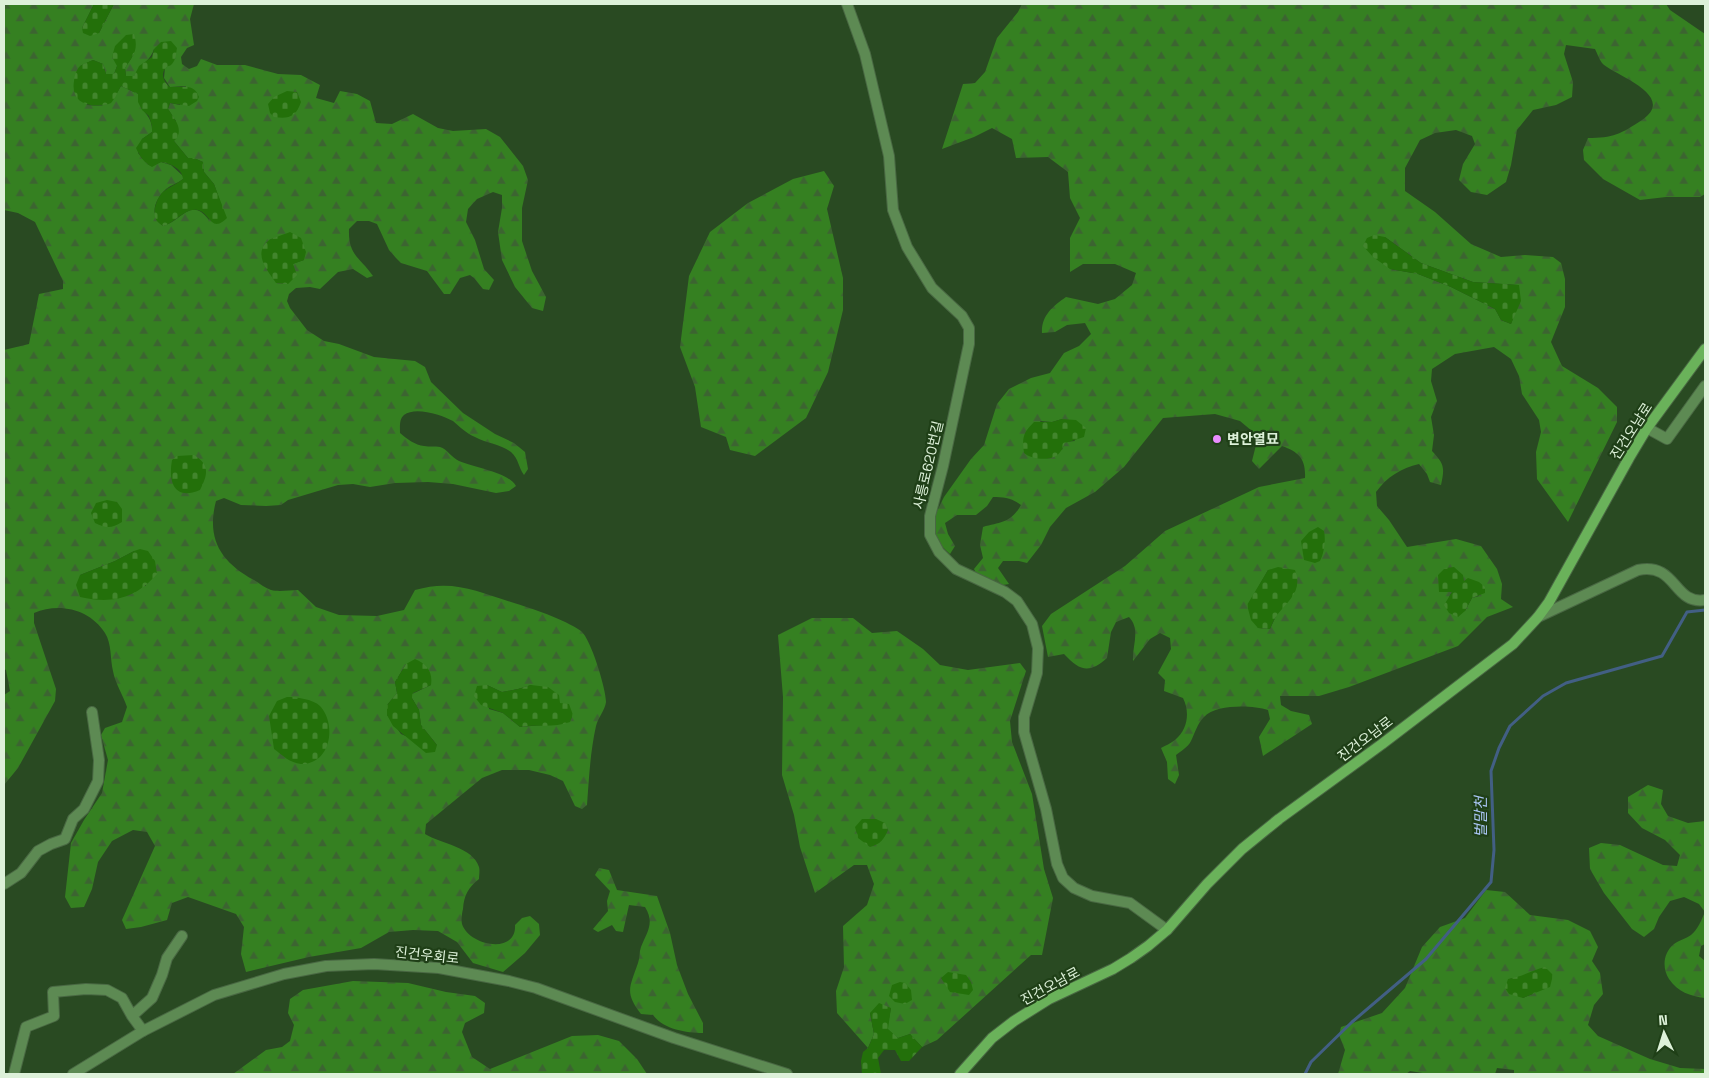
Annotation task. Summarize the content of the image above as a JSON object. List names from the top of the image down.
{
  "streets": {
    "main road": ["진건오남로"],
    "street": ["사릉로620번길", "진건우회로"]
  },
  "crossings": [
    ["진건오남로", "사릉로620번길"]
  ],
  "water": ["벌말천"],
  "places": ["변안열묘"],
  "north": "top"
}
